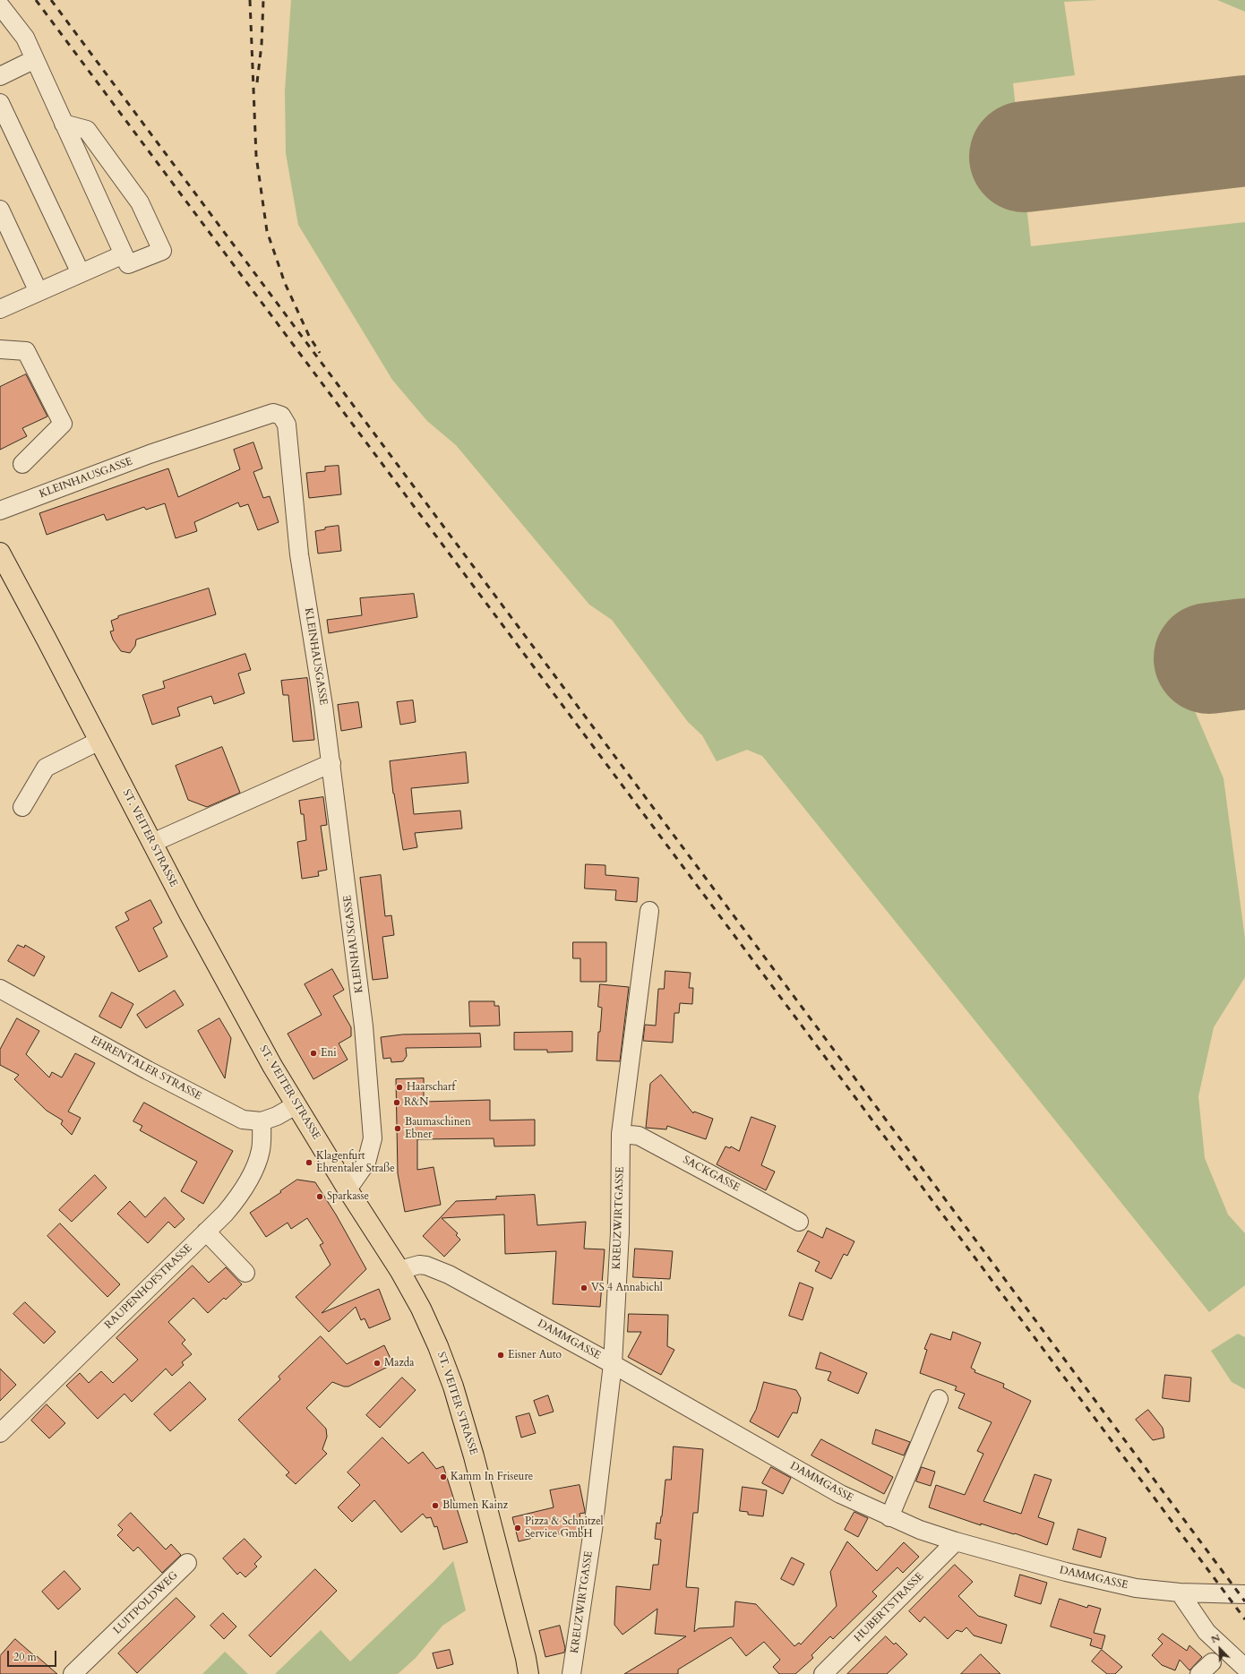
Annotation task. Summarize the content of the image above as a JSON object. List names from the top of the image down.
{
  "streets": {
    "main road": ["ST. VEITER STRASSE"],
    "street": [
      "KLEINHAUSGASSE",
      "EHRENTALER STRASSE",
      "SACKGASSE",
      "KREUZWIRTGASSE",
      "RAUPENHOFSTRASSE",
      "DAMMGASSE",
      "LUITPOLDWEG",
      "HUBERTSTRASSE"
    ]
  },
  "crossings": [
    ["KLEINHAUSGASSE", "ST. VEITER STRASSE"],
    ["ST. VEITER STRASSE", "EHRENTALER STRASSE"],
    ["ST. VEITER STRASSE", "DAMMGASSE"],
    ["EHRENTALER STRASSE", "RAUPENHOFSTRASSE"],
    ["SACKGASSE", "KREUZWIRTGASSE"],
    ["KREUZWIRTGASSE", "DAMMGASSE"],
    ["DAMMGASSE", "HUBERTSTRASSE"]
  ],
  "places": [
    "Eni",
    "Haarscharf",
    "R&N",
    "Baumaschinen Ebner",
    "Klagenfurt Ehrentaler Straße",
    "Sparkasse",
    "VS 4 Annabichl",
    "Eisner Auto",
    "Mazda",
    "Kamm In Friseure",
    "Blumen Kainz",
    "Pizza & Schnitzel Service GmbH"
  ],
  "scale_bar": "20 m",
  "north": "top left"
}
